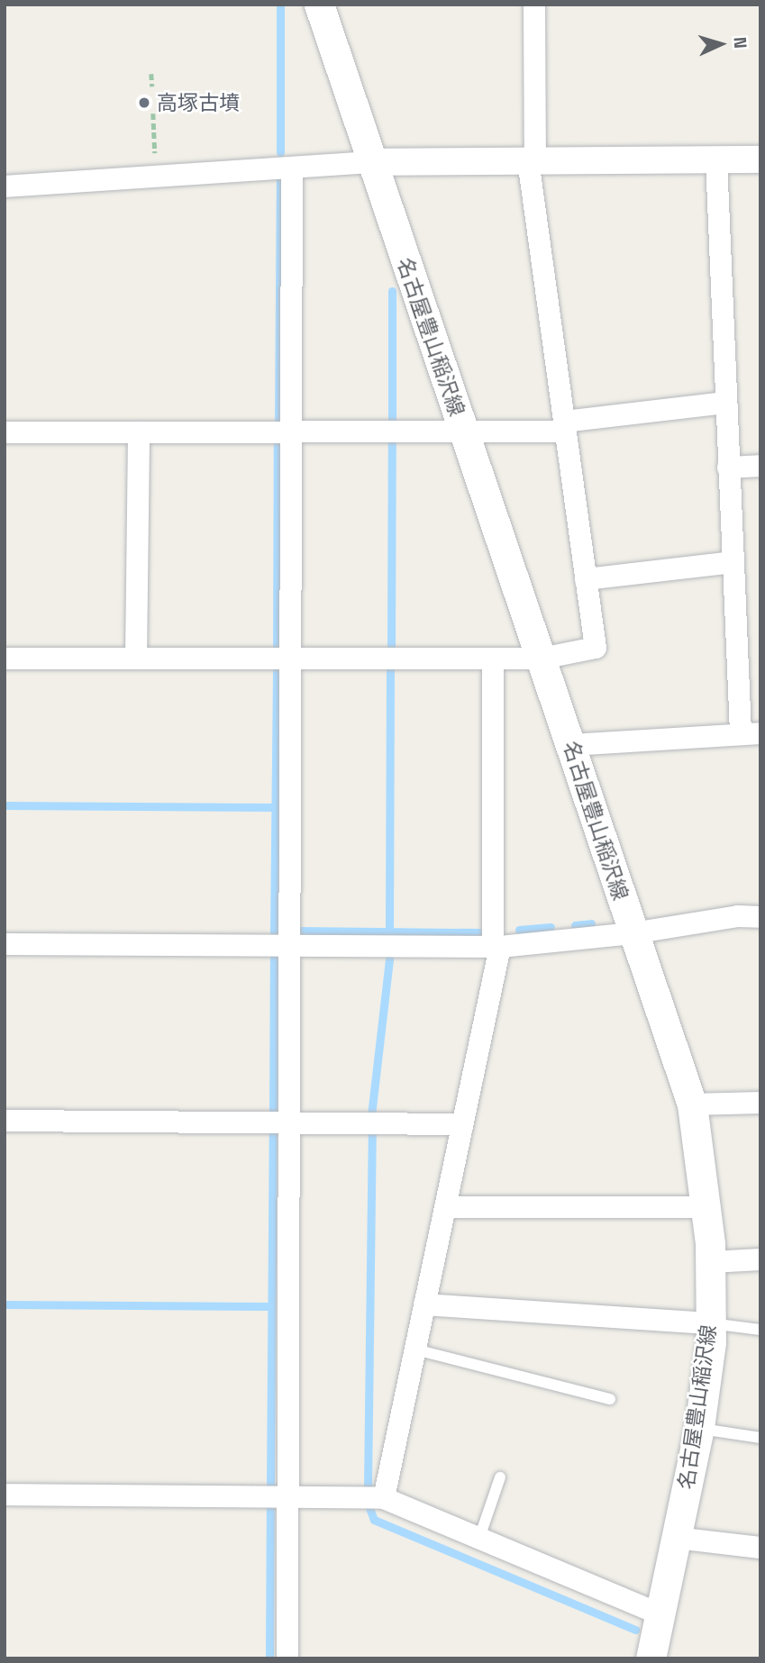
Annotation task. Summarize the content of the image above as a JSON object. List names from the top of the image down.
{
  "streets": {
    "main road": ["名古屋豊山稲沢線"]
  },
  "places": ["高塚古墳"],
  "north": "right"
}
